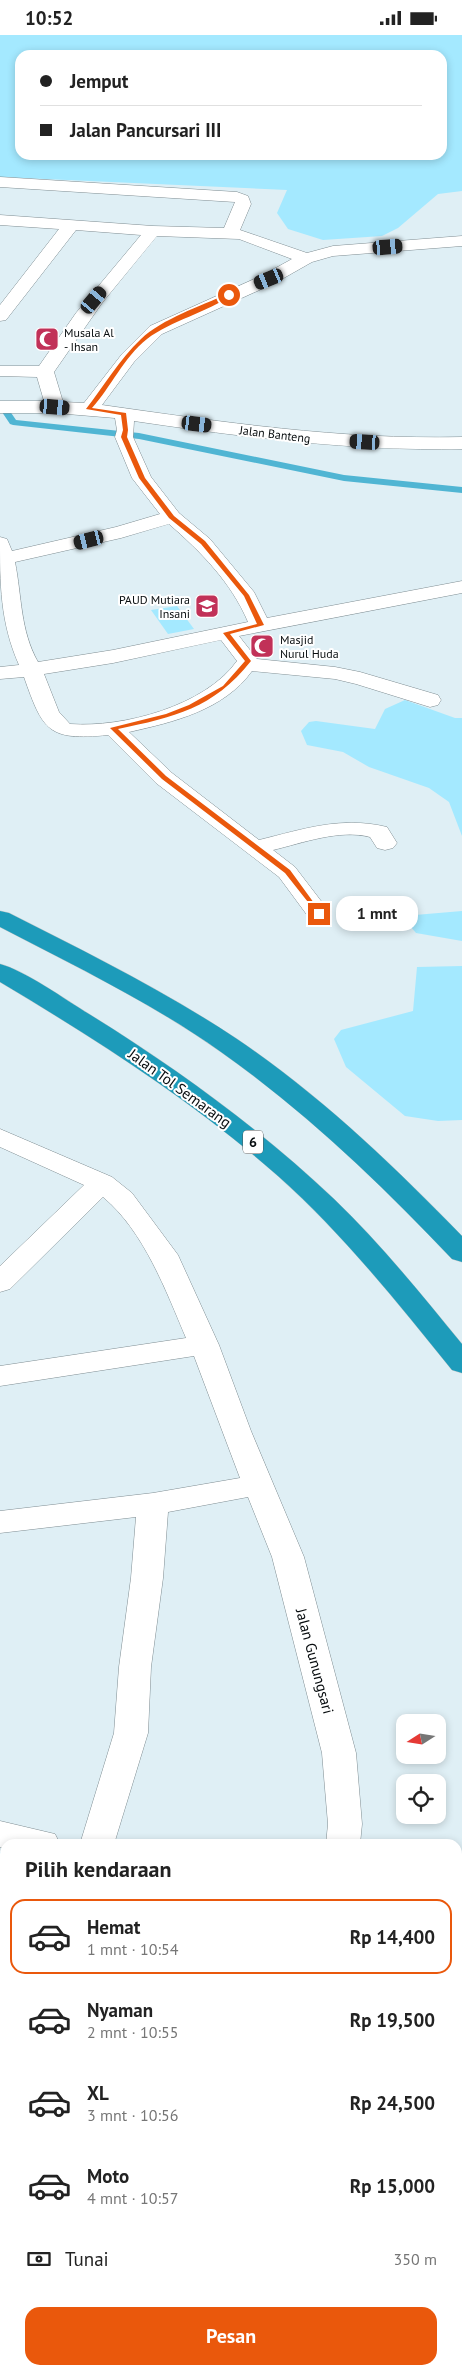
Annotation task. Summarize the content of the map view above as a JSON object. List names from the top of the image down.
{
  "streets": {
    "highway": ["Jalan Tol Semarang", "6"],
    "street": ["Jalan Banteng", "Jalan Gunungsari"]
  },
  "places": {
    "mosque": ["Musala Al - Ihsan", "Masjid Nurul Huda"],
    "school or university": ["PAUD Mutiara Insani"]
  },
  "north": "left",
  "page": {
    "status": "10:52",
    "banner": ["Jemput", "Jalan Pancursari III"],
    "bubble": "1 mnt",
    "heading": "Pilih kendaraan",
    "list": [
      {
        "name": "Hemat",
        "note": "1 mnt · 10:54",
        "value": "Rp 14,400"
      },
      {
        "name": "Nyaman",
        "note": "2 mnt · 10:55",
        "value": "Rp 19,500"
      },
      {
        "name": "XL",
        "note": "3 mnt · 10:56",
        "value": "Rp 24,500"
      },
      {
        "name": "Moto",
        "note": "4 mnt · 10:57",
        "value": "Rp 15,000"
      }
    ],
    "pay": ["Tunai", "350 m"],
    "buttons": "Pesan"
  }
}
